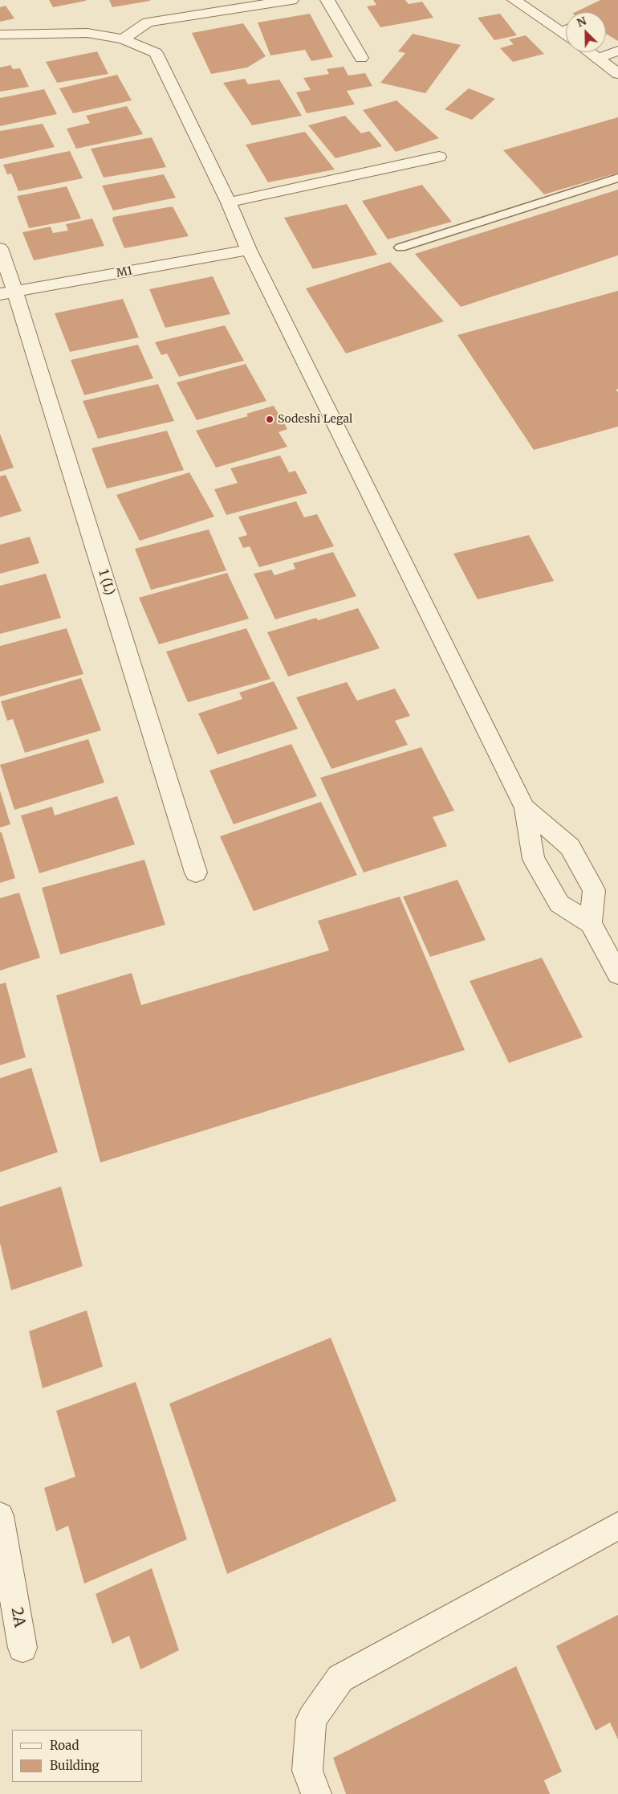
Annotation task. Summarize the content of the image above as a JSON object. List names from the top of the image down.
{
  "streets": {
    "street": ["M1", "1 (L)", "2A"]
  },
  "crossings": [
    ["M1", "1 (L)"]
  ],
  "places": ["Sodeshi Legal"],
  "legend": ["Road", "Building"],
  "north": "top left"
}
